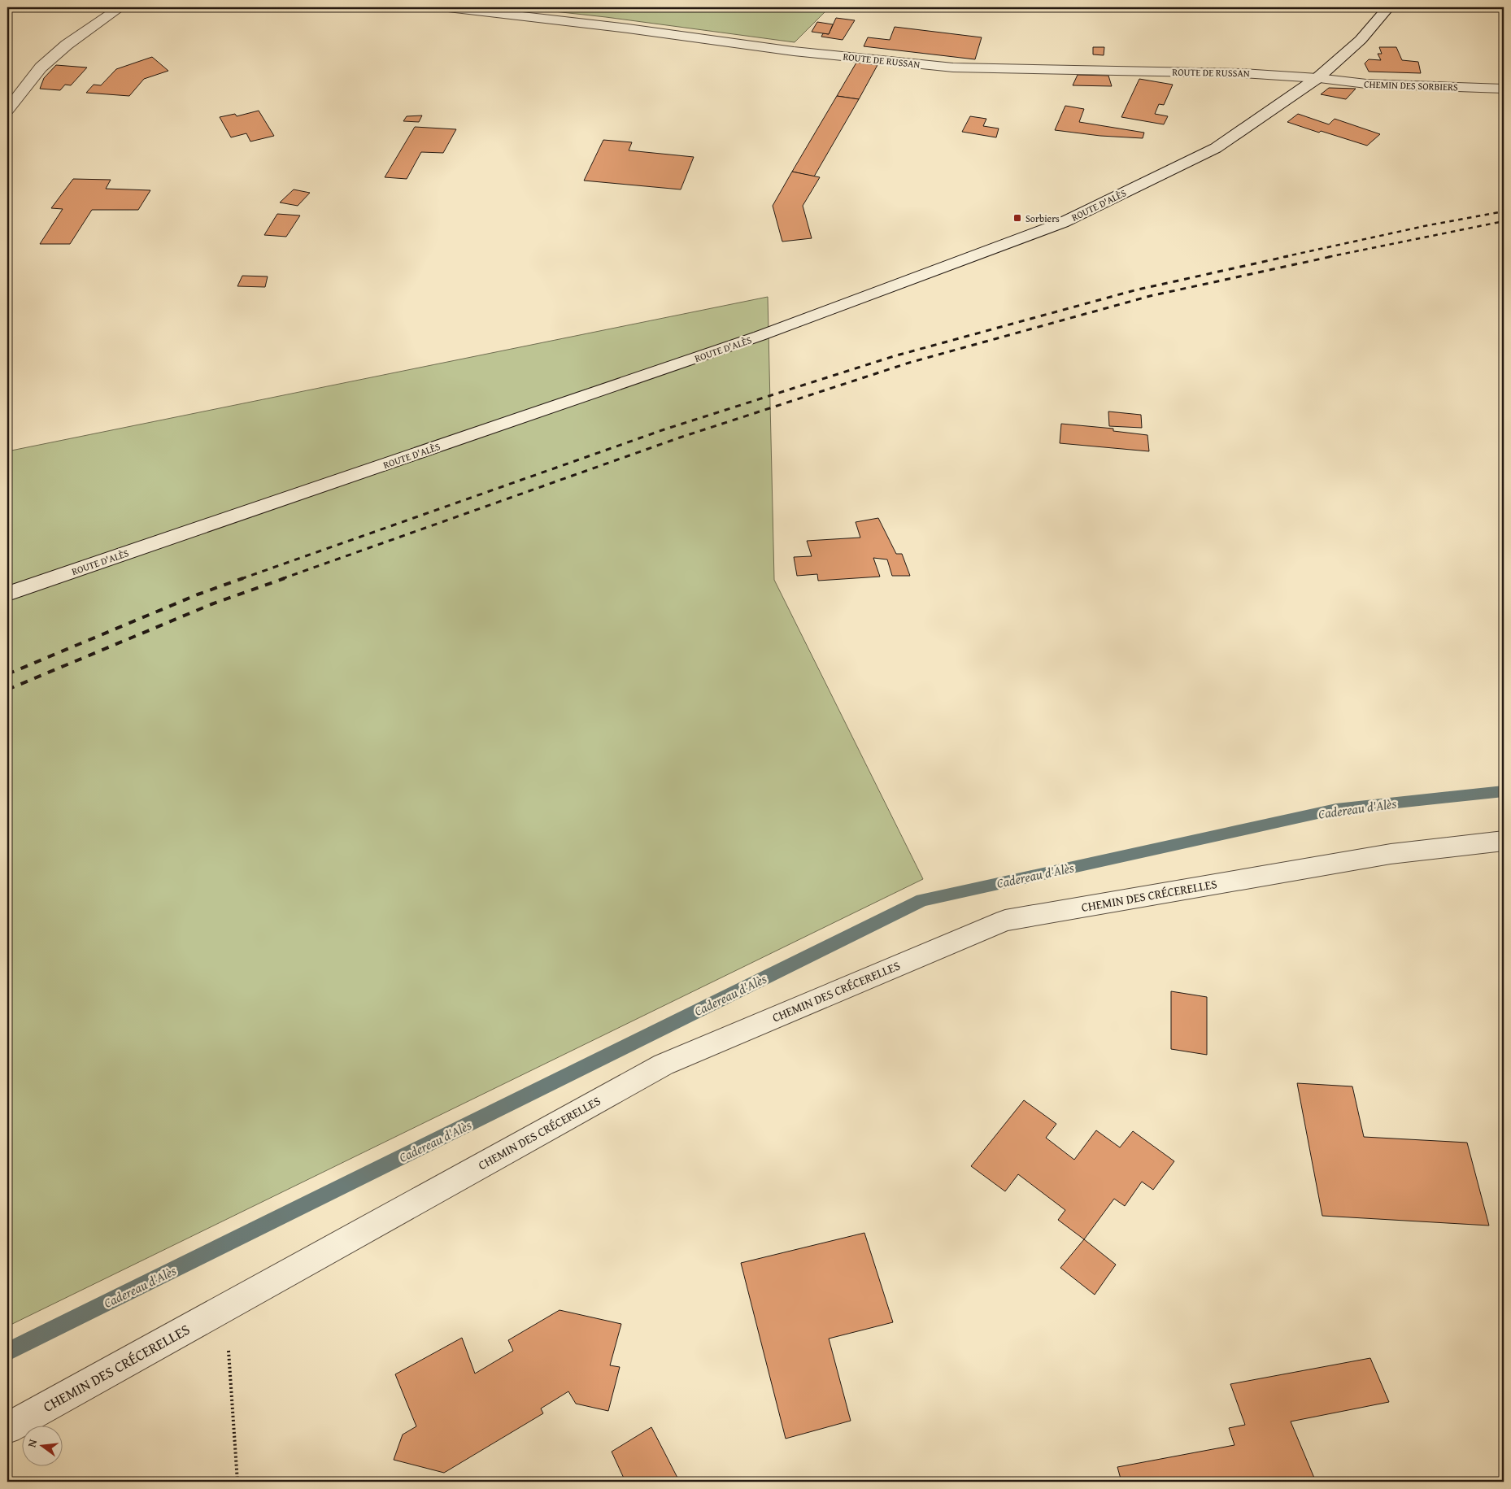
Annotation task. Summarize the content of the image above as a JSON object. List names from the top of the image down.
{
  "streets": {
    "street": [
      "ROUTE DE RUSSAN",
      "CHEMIN DES SORBIERS",
      "ROUTE D'ALÈS",
      "CHEMIN DES CRÉCERELLES"
    ]
  },
  "crossings": [
    ["ROUTE DE RUSSAN", "CHEMIN DES SORBIERS"],
    ["ROUTE DE RUSSAN", "ROUTE D'ALÈS"],
    ["CHEMIN DES SORBIERS", "ROUTE D'ALÈS"]
  ],
  "water": ["Cadereau d'Alès"],
  "places": {
    "transit": ["Sorbiers"]
  },
  "north": "left"
}
